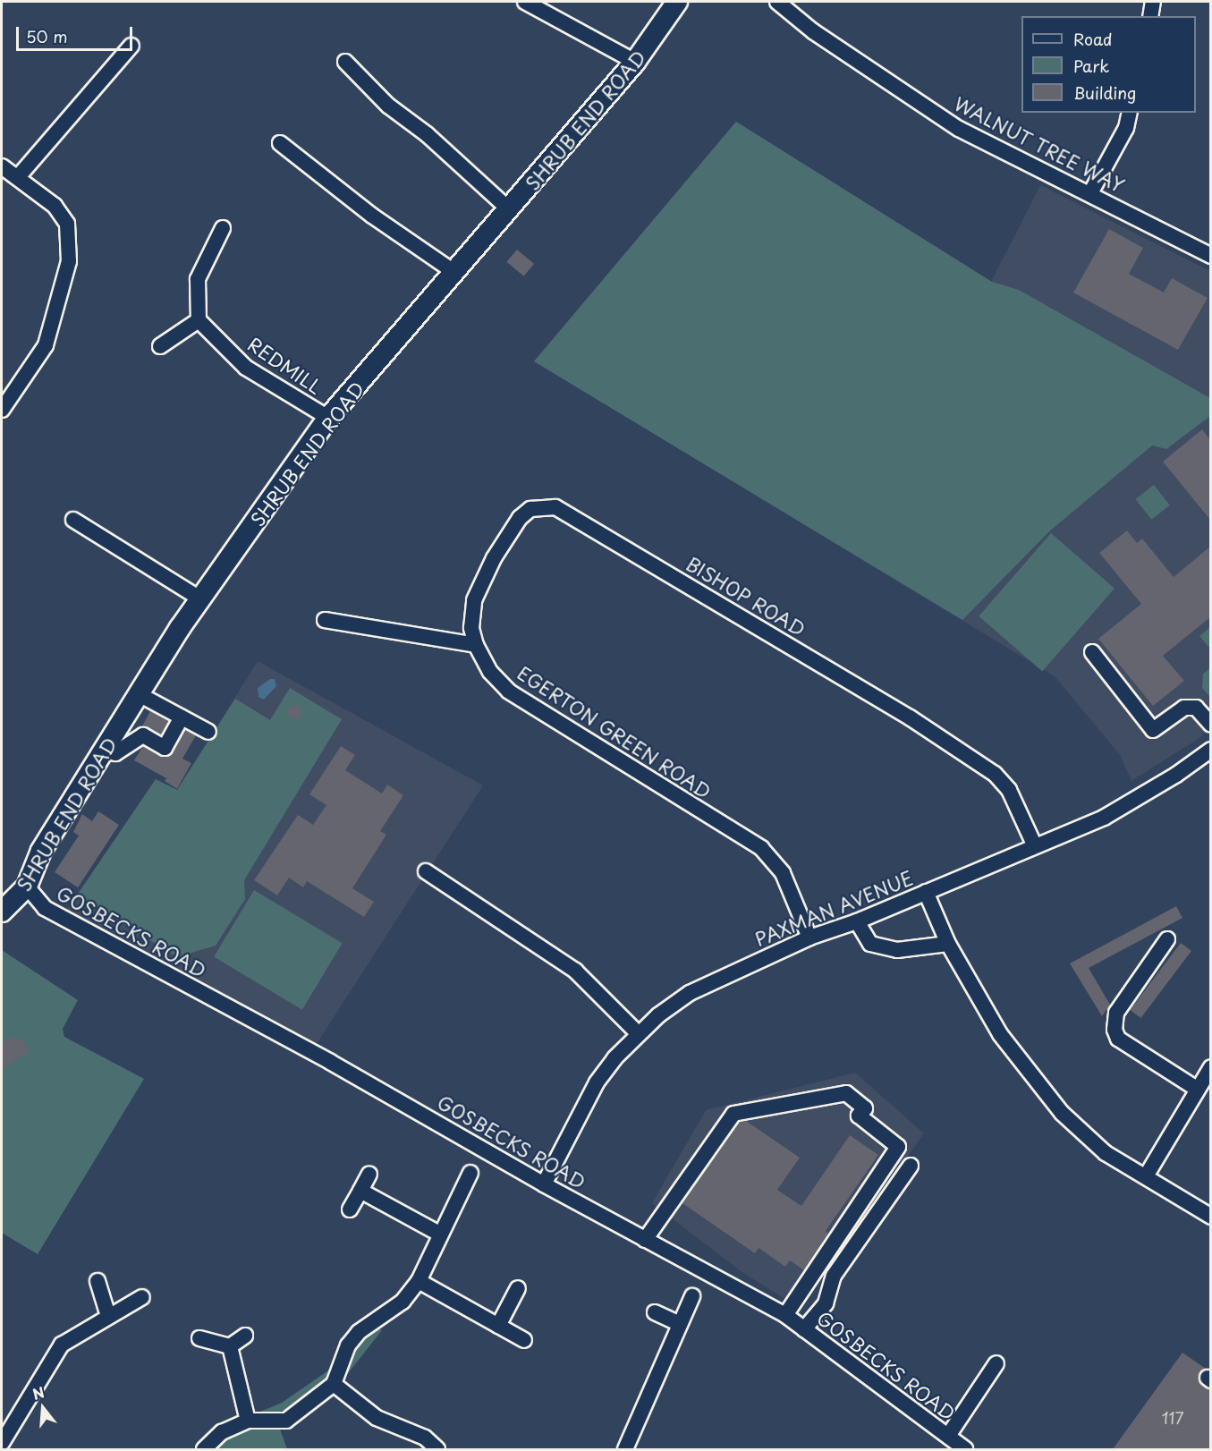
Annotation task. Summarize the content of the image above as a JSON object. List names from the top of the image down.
{
  "streets": {
    "main road": ["SHRUB END ROAD"],
    "street": [
      "WALNUT TREE WAY",
      "REDMILL",
      "BISHOP ROAD",
      "EGERTON GREEN ROAD",
      "PAXMAN AVENUE",
      "GOSBECKS ROAD"
    ]
  },
  "crossings": [
    ["SHRUB END ROAD", "REDMILL"],
    ["SHRUB END ROAD", "GOSBECKS ROAD"],
    ["BISHOP ROAD", "EGERTON GREEN ROAD"],
    ["BISHOP ROAD", "PAXMAN AVENUE"],
    ["EGERTON GREEN ROAD", "PAXMAN AVENUE"],
    ["PAXMAN AVENUE", "GOSBECKS ROAD"]
  ],
  "house_numbers": ["117"],
  "legend": ["Road", "Park", "Building"],
  "scale_bar": "50 m",
  "north": "top"
}
